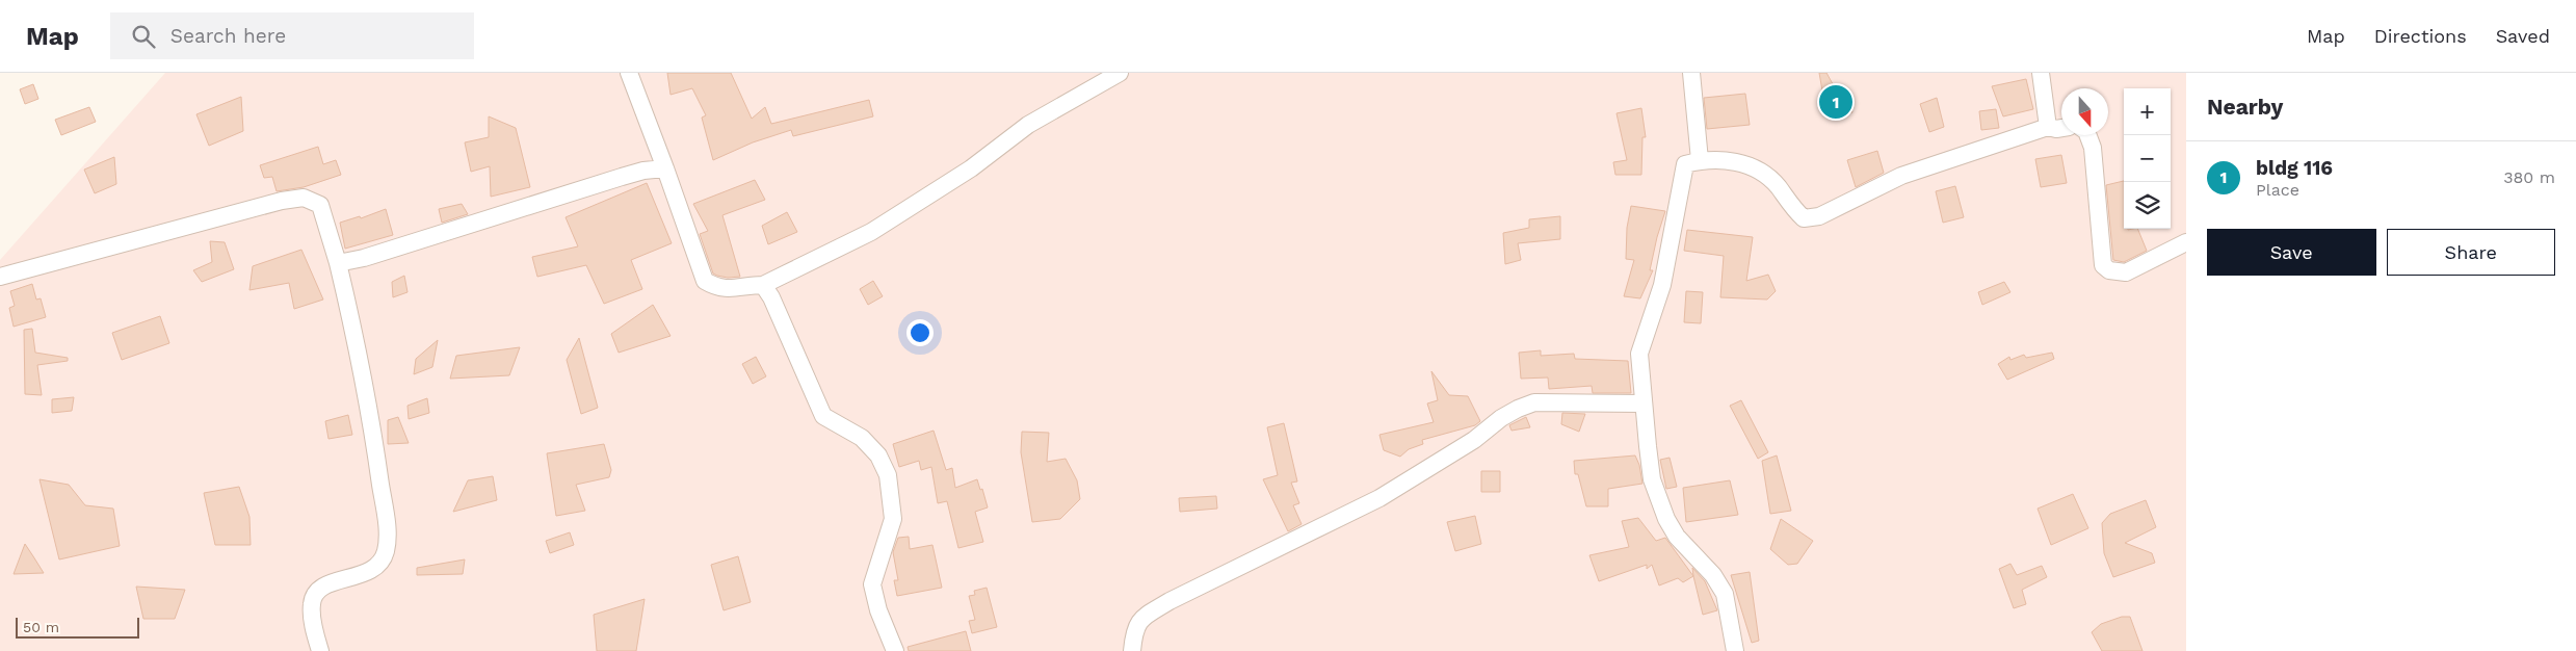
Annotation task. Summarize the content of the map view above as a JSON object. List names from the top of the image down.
{
  "scale_bar": "50 m",
  "north": "bottom",
  "page": {
    "header": "Map",
    "search": "Search here",
    "nav": ["Map", "Directions", "Saved"],
    "heading": "Nearby",
    "pins": "1",
    "map_buttons": ["+", "−"],
    "list": [
      {
        "mark": "1",
        "name": "bldg 116",
        "note": "Place",
        "value": "380 m"
      }
    ],
    "buttons": ["Save", "Share"],
    "scale": "50 m"
  }
}
